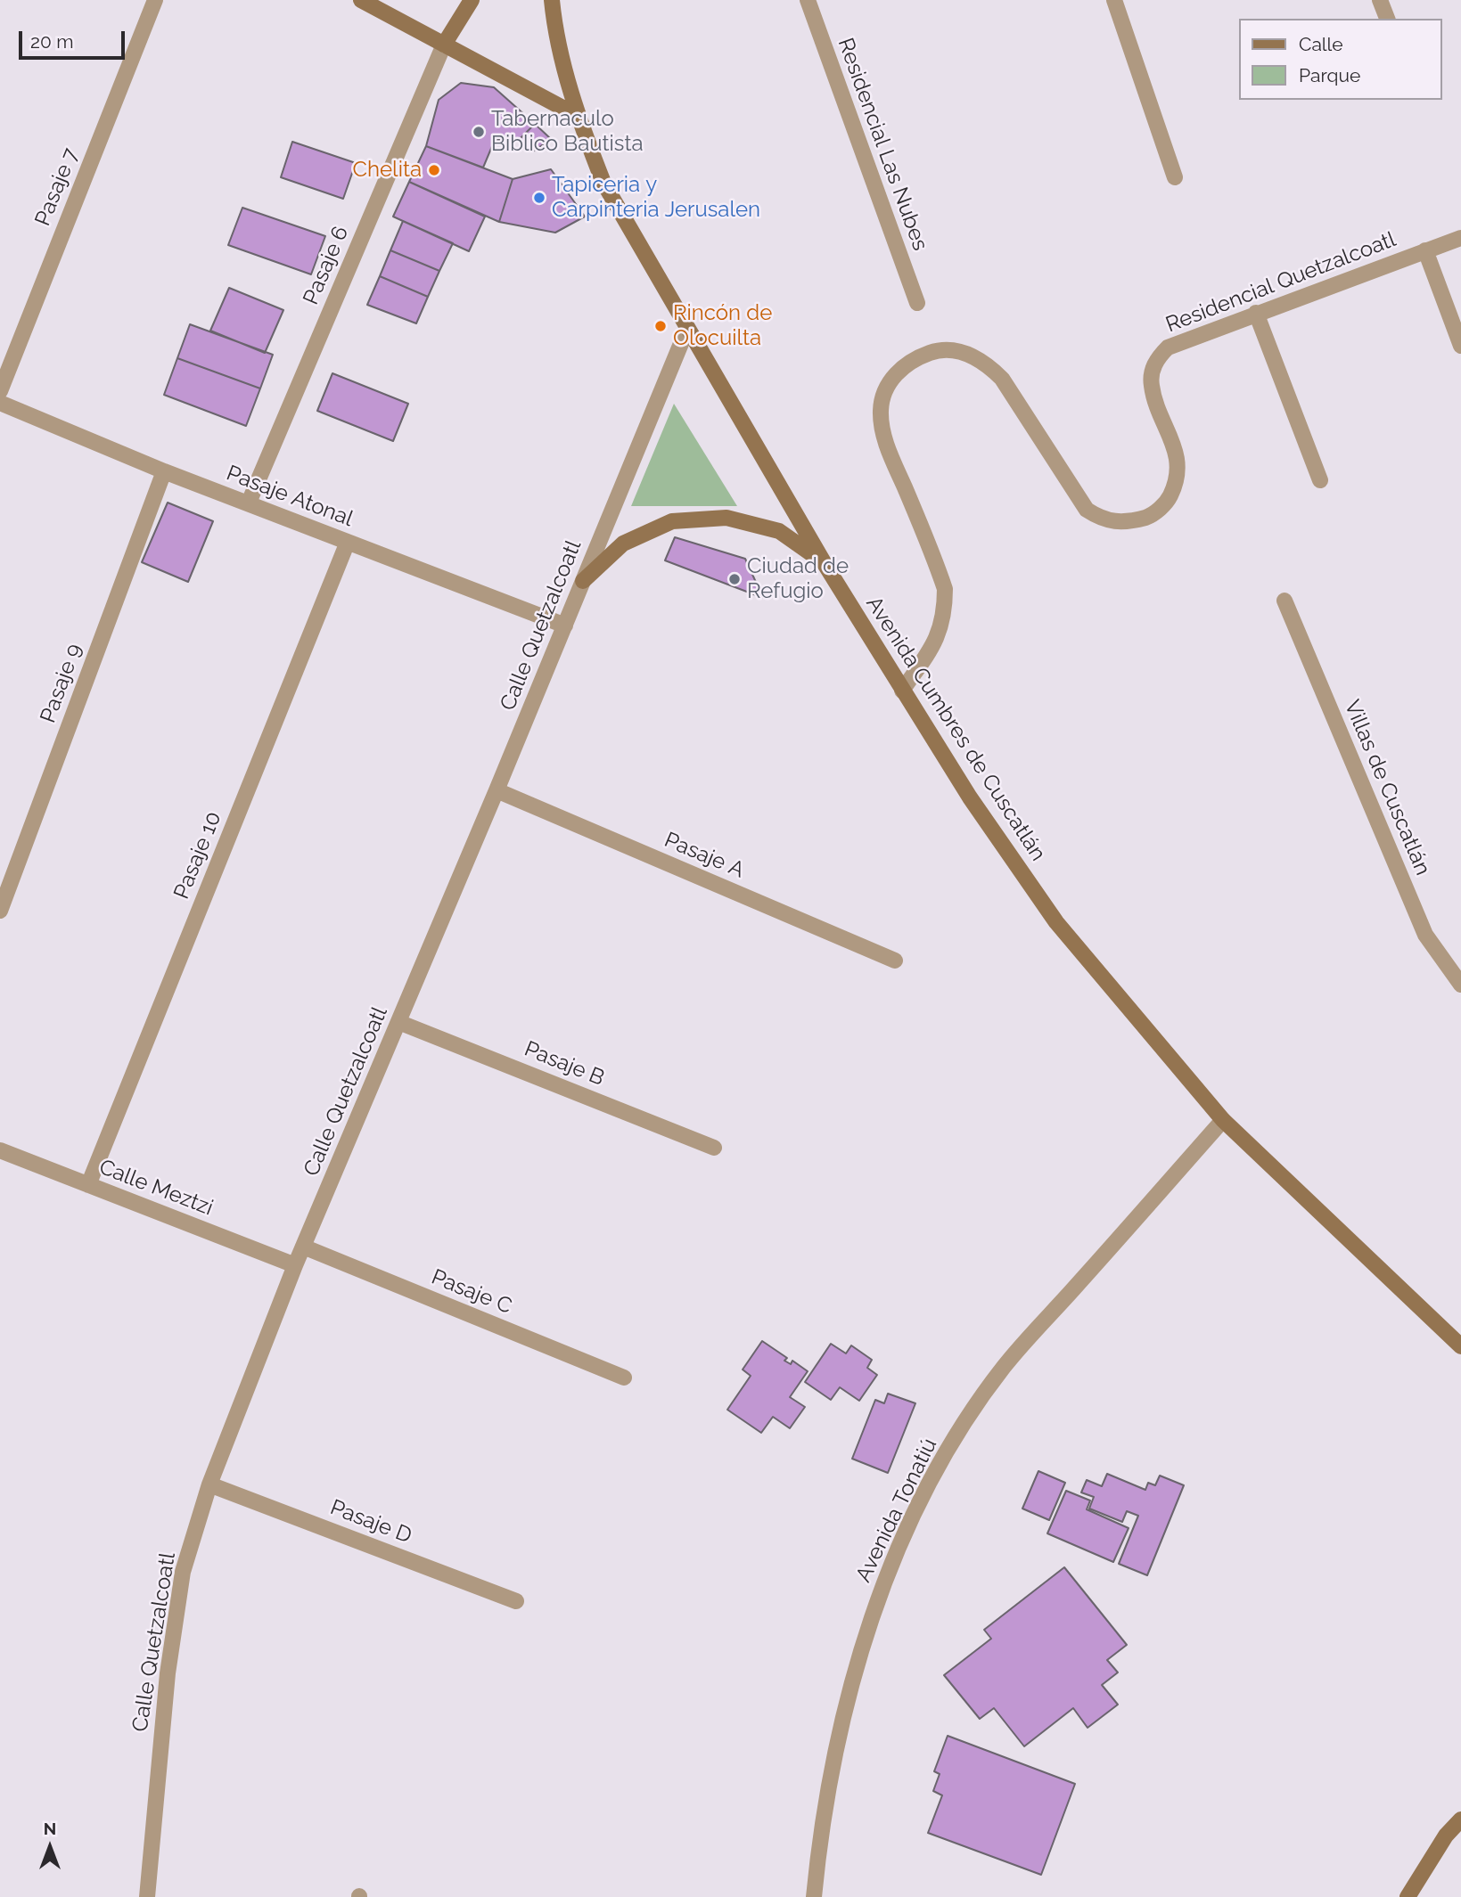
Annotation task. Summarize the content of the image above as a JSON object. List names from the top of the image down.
{
  "streets": {
    "main road": ["Avenida Cumbres de Cuscatlán"],
    "street": [
      "Residencial Las Nubes",
      "Pasaje 7",
      "Pasaje 6",
      "Residencial Quetzalcoatl",
      "Pasaje Atonal",
      "Calle Quetzalcoatl",
      "Pasaje 9",
      "Villas de Cuscatlán",
      "Pasaje 10",
      "Pasaje A",
      "Pasaje B",
      "Calle Meztzi",
      "Pasaje C",
      "Avenida Tonatiú",
      "Pasaje D"
    ]
  },
  "crossings": [
    ["Pasaje 6", "Pasaje Atonal"],
    ["Residencial Quetzalcoatl", "Avenida Cumbres de Cuscatlán"],
    ["Pasaje Atonal", "Calle Quetzalcoatl"],
    ["Pasaje Atonal", "Pasaje 9"],
    ["Pasaje Atonal", "Pasaje 10"],
    ["Calle Quetzalcoatl", "Avenida Cumbres de Cuscatlán"],
    ["Calle Quetzalcoatl", "Pasaje A"],
    ["Calle Quetzalcoatl", "Pasaje B"],
    ["Calle Quetzalcoatl", "Calle Meztzi"],
    ["Calle Quetzalcoatl", "Pasaje C"],
    ["Calle Quetzalcoatl", "Pasaje D"],
    ["Avenida Cumbres de Cuscatlán", "Avenida Tonatiú"],
    ["Pasaje 10", "Calle Meztzi"]
  ],
  "places": [
    "Tabernaculo Biblico Bautista",
    "Chelita",
    "Tapiceria y Carpinteria Jerusalen",
    "Rincón de Olocuilta",
    "Ciudad de Refugio"
  ],
  "legend": ["Calle", "Parque"],
  "scale_bar": "20 m",
  "north": "top"
}
